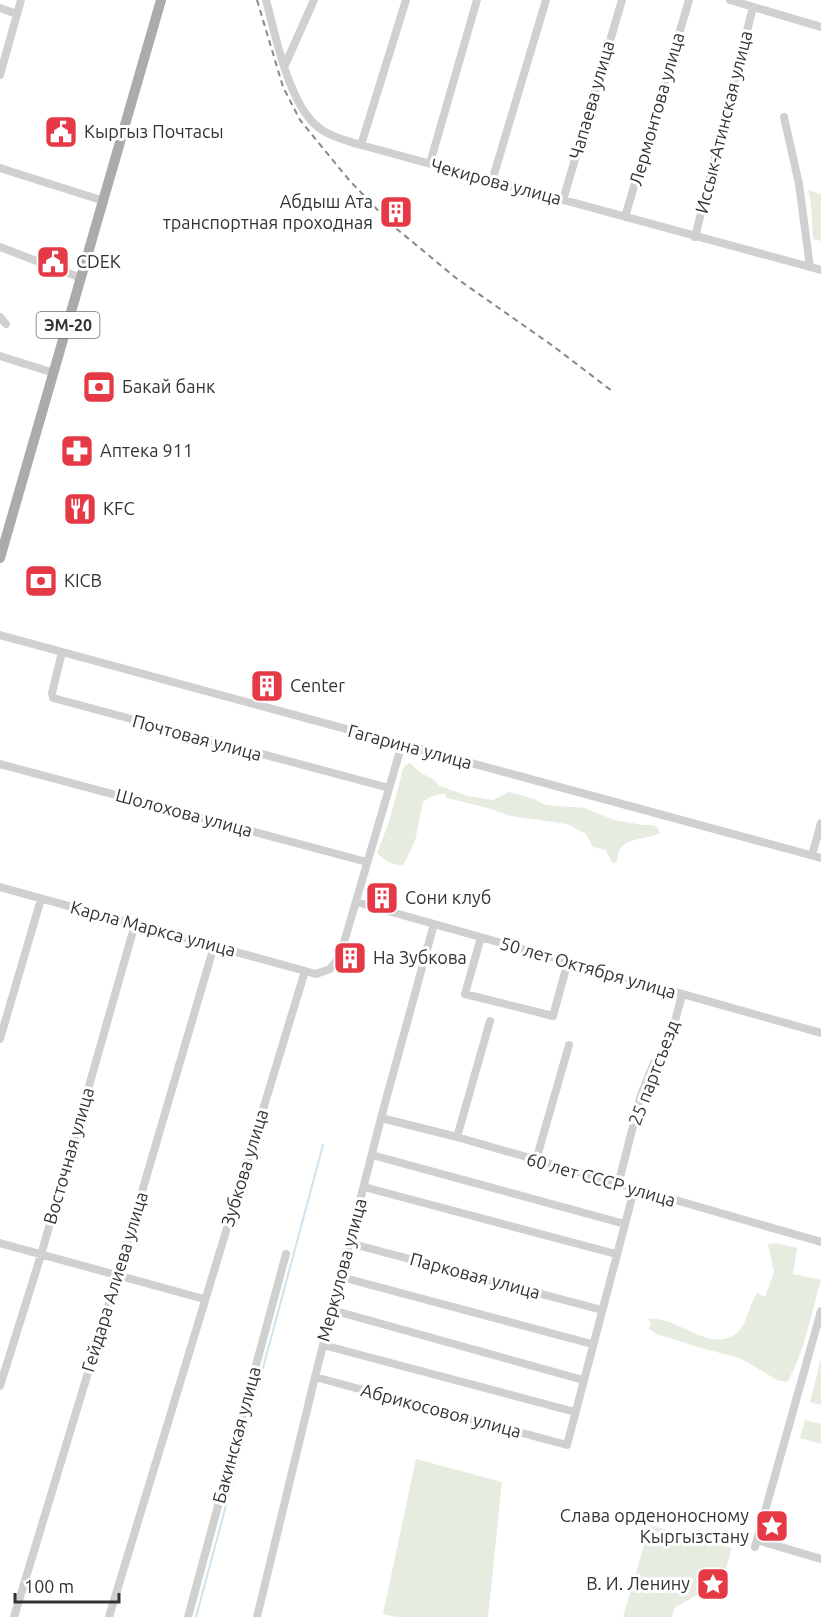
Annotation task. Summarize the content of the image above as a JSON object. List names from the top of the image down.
{
  "streets": {
    "main road": ["ЭМ-20"],
    "street": [
      "Чапаева улица",
      "Лермонтова улица",
      "Иссык-Атинская улица",
      "Чекирова улица",
      "Почтовая улица",
      "Гагарина улица",
      "Шолохова улица",
      "Карла Маркса улица",
      "50 лет Октября улица",
      "25 партсъезд",
      "Восточная улица",
      "Зубкова улица",
      "60 лет СССР улица",
      "Меркулова улица",
      "Парковая улица",
      "Гейдара Алиева улица",
      "Абрикосовоя улица",
      "Бакинская улица"
    ]
  },
  "crossings": [
    ["Чапаева улица", "Чекирова улица"],
    ["Лермонтова улица", "Чекирова улица"],
    ["Иссык-Атинская улица", "Чекирова улица"],
    ["Почтовая улица", "Гагарина улица"],
    ["Карла Маркса улица", "Восточная улица"],
    ["Карла Маркса улица", "Зубкова улица"],
    ["Карла Маркса улица", "Гейдара Алиева улица"],
    ["50 лет Октября улица", "25 партсъезд"],
    ["50 лет Октября улица", "Меркулова улица"],
    ["25 партсъезд", "60 лет СССР улица"],
    ["60 лет СССР улица", "Меркулова улица"],
    ["Меркулова улица", "Парковая улица"],
    ["Меркулова улица", "Абрикосовоя улица"]
  ],
  "places": {
    "public building": ["Кыргыз Почтасы", "CDEK"],
    "building": [
      "Абдыш Ата транспортная проходная",
      "Center",
      "Сони клуб",
      "На Зубкова"
    ],
    "bank": ["Бакай банк", "KICB"],
    "pharmacy": ["Аптека 911"],
    "restaurant": ["KFC"],
    "place": ["Слава орденоносному Кыргызстану", "В. И. Ленину"]
  },
  "scale_bar": "100 m"
}
